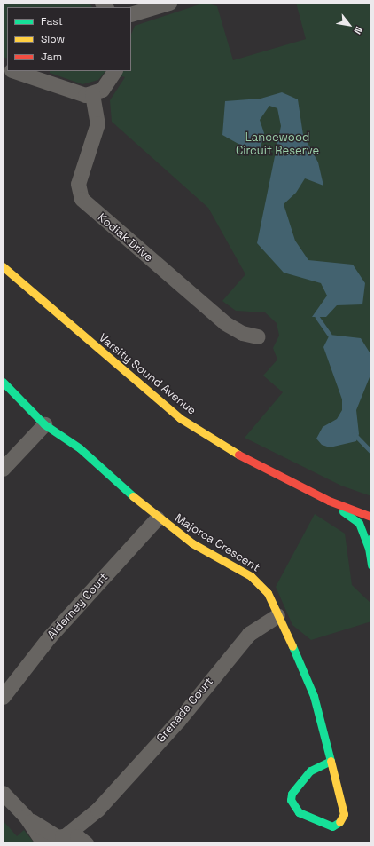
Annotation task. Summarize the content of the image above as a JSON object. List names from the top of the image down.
{
  "streets": {
    "street": [
      "Kodiak Drive",
      "Varsity Sound Avenue",
      "Majorca Crescent",
      "Alderney Court",
      "Grenada Court"
    ]
  },
  "crossings": [
    ["Majorca Crescent", "Alderney Court"],
    ["Majorca Crescent", "Grenada Court"]
  ],
  "parks": ["Lancewood Circuit Reserve"],
  "legend": ["Fast", "Slow", "Jam"],
  "north": "bottom right"
}
